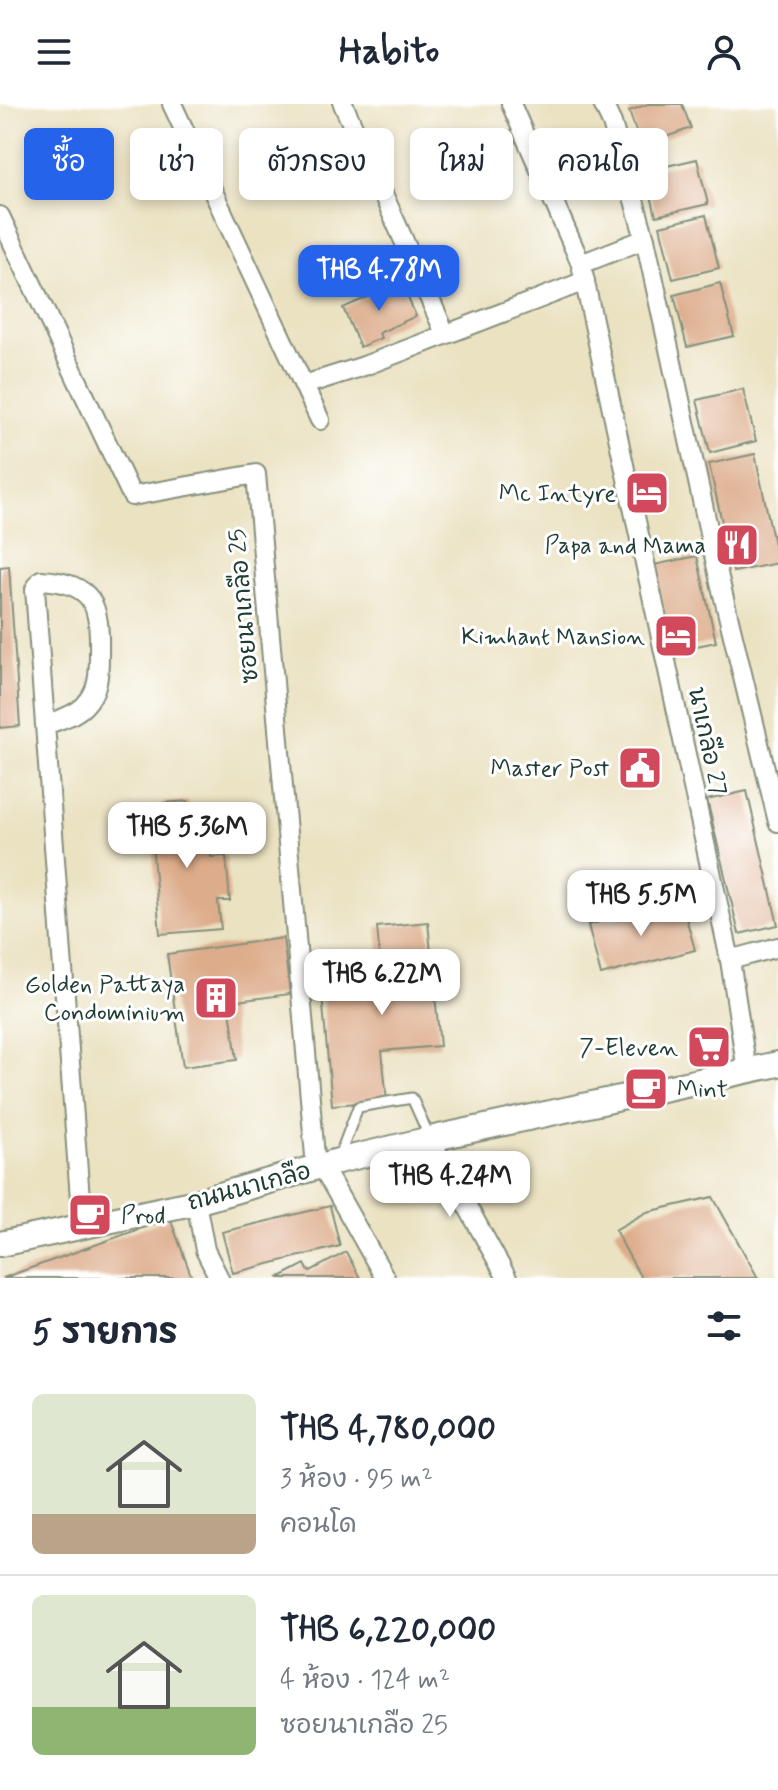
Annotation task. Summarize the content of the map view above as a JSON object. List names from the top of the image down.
{
  "streets": {
    "street": ["ซอยนาเกลือ 25", "นาเกลือ 27", "ถนนนาเกลือ"]
  },
  "crossings": [
    ["ซอยนาเกลือ 25", "ถนนนาเกลือ"],
    ["นาเกลือ 27", "ถนนนาเกลือ"]
  ],
  "places": {
    "hotel": ["Mc Intyre", "Kimhant Mansion"],
    "restaurant": ["Papa and Mama"],
    "public building": ["Master Post"],
    "building": ["Golden Pattaya Condominium"],
    "supermarket": ["7-Eleven"],
    "cafe": ["Mint", "Prod"]
  },
  "page": {
    "header": "Habito",
    "chip": [
      "ซื้อ",
      "เช่า",
      "ตัวกรอง",
      "ใหม่",
      "คอนโด"
    ],
    "price": [
      "THB 4.78M",
      "THB 5.36M",
      "THB 5.5M",
      "THB 6.22M",
      "THB 4.24M"
    ],
    "heading": "5 รายการ",
    "list": [
      {
        "name": "THB 4,780,000",
        "note": "3 ห้อง · 95 m² · คอนโด"
      },
      {
        "name": "THB 6,220,000",
        "note": "4 ห้อง · 124 m² · ซอยนาเกลือ 25"
      }
    ]
  }
}
